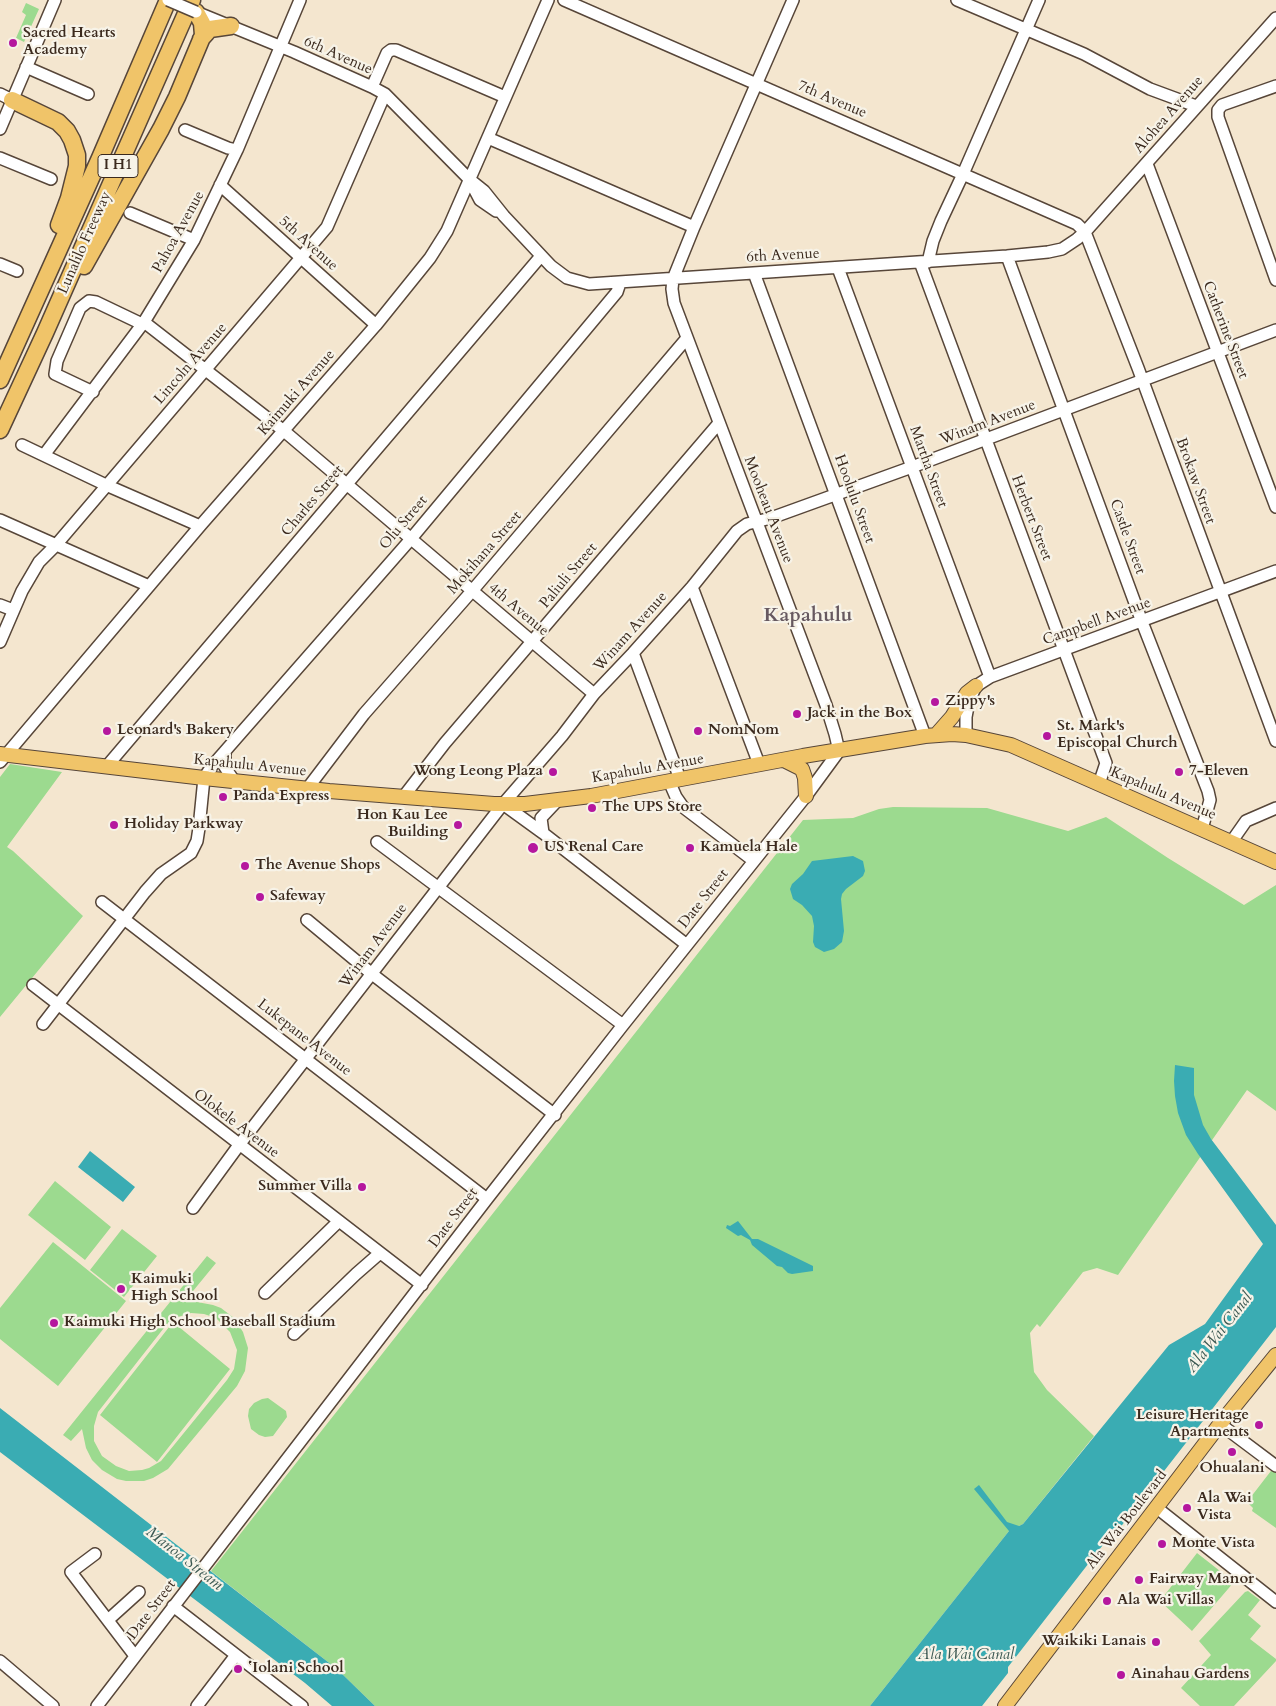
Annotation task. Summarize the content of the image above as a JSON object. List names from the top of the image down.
{
  "streets": {
    "highway": ["I H1", "Lunalilo Freeway"],
    "main road": ["Kapahulu Avenue", "Ala Wai Boulevard"],
    "street": [
      "6th Avenue",
      "7th Avenue",
      "Alohea Avenue",
      "Pahoa Avenue",
      "5th Avenue",
      "Catherine Street",
      "Lincoln Avenue",
      "Kaimuki Avenue",
      "Winam Avenue",
      "Martha Street",
      "Brokaw Street",
      "Hoolulu Street",
      "Charles Street",
      "Mooheau Avenue",
      "Herbert Street",
      "Olu Street",
      "Castle Street",
      "Mokihana Street",
      "Paliuli Street",
      "4th Avenue",
      "Campbell Avenue",
      "Date Street",
      "Lukepane Avenue",
      "Olokele Avenue"
    ]
  },
  "crossings": [
    ["6th Avenue", "7th Avenue"],
    ["6th Avenue", "Alohea Avenue"],
    ["6th Avenue", "Pahoa Avenue"],
    ["6th Avenue", "Lunalilo Freeway"],
    ["6th Avenue", "Lincoln Avenue"],
    ["6th Avenue", "Kaimuki Avenue"],
    ["6th Avenue", "Martha Street"],
    ["6th Avenue", "Brokaw Street"],
    ["6th Avenue", "Hoolulu Street"],
    ["6th Avenue", "Charles Street"],
    ["6th Avenue", "Mooheau Avenue"],
    ["6th Avenue", "Herbert Street"],
    ["6th Avenue", "Olu Street"],
    ["6th Avenue", "Castle Street"],
    ["7th Avenue", "Alohea Avenue"],
    ["7th Avenue", "Brokaw Street"],
    ["Alohea Avenue", "Catherine Street"],
    ["Alohea Avenue", "Brokaw Street"],
    ["Pahoa Avenue", "5th Avenue"],
    ["Pahoa Avenue", "4th Avenue"],
    ["5th Avenue", "Lincoln Avenue"],
    ["5th Avenue", "Kaimuki Avenue"],
    ["Catherine Street", "Winam Avenue"],
    ["Lincoln Avenue", "4th Avenue"],
    ["Kaimuki Avenue", "4th Avenue"],
    ["Kaimuki Avenue", "Kapahulu Avenue"],
    ["Winam Avenue", "Martha Street"],
    ["Winam Avenue", "Brokaw Street"],
    ["Winam Avenue", "Hoolulu Street"],
    ["Winam Avenue", "Mooheau Avenue"],
    ["Winam Avenue", "Herbert Street"],
    ["Winam Avenue", "Castle Street"],
    ["Winam Avenue", "4th Avenue"],
    ["Winam Avenue", "Kapahulu Avenue"],
    ["Winam Avenue", "Lukepane Avenue"],
    ["Winam Avenue", "Olokele Avenue"],
    ["Martha Street", "Campbell Avenue"],
    ["Brokaw Street", "Campbell Avenue"],
    ["Hoolulu Street", "Kapahulu Avenue"],
    ["Charles Street", "4th Avenue"],
    ["Charles Street", "Kapahulu Avenue"],
    ["Mooheau Avenue", "Mokihana Street"],
    ["Mooheau Avenue", "Paliuli Street"],
    ["Mooheau Avenue", "Kapahulu Avenue"],
    ["Mooheau Avenue", "Date Street"],
    ["Herbert Street", "Campbell Avenue"],
    ["Herbert Street", "Kapahulu Avenue"],
    ["Olu Street", "4th Avenue"],
    ["Olu Street", "Kapahulu Avenue"],
    ["Castle Street", "Campbell Avenue"],
    ["Castle Street", "Kapahulu Avenue"],
    ["Mokihana Street", "4th Avenue"],
    ["Mokihana Street", "Kapahulu Avenue"],
    ["Paliuli Street", "4th Avenue"],
    ["Paliuli Street", "Kapahulu Avenue"],
    ["Kapahulu Avenue", "Date Street"],
    ["Date Street", "Lukepane Avenue"],
    ["Date Street", "Olokele Avenue"]
  ],
  "districts": ["Kapahulu"],
  "water": ["Ala Wai Canal", "Manoa Stream"],
  "places": [
    "Sacred Hearts Academy",
    "Zippy's",
    "Jack in the Box",
    "Leonard's Bakery",
    "NomNom",
    "St. Mark's Episcopal Church",
    "Wong Leong Plaza",
    "7-Eleven",
    "Panda Express",
    "The UPS Store",
    "Holiday Parkway",
    "Hon Kau Lee Building",
    "US Renal Care",
    "Kamuela Hale",
    "The Avenue Shops",
    "Safeway",
    "Summer Villa",
    "Kaimuki High School",
    "Kaimuki High School Baseball Stadium",
    "Leisure Heritage Apartments",
    "Ohualani",
    "Ala Wai Vista",
    "Monte Vista",
    "Fairway Manor",
    "Ala Wai Villas",
    "Waikiki Lanais",
    "ʻIolani School",
    "Ainahau Gardens"
  ]
}
